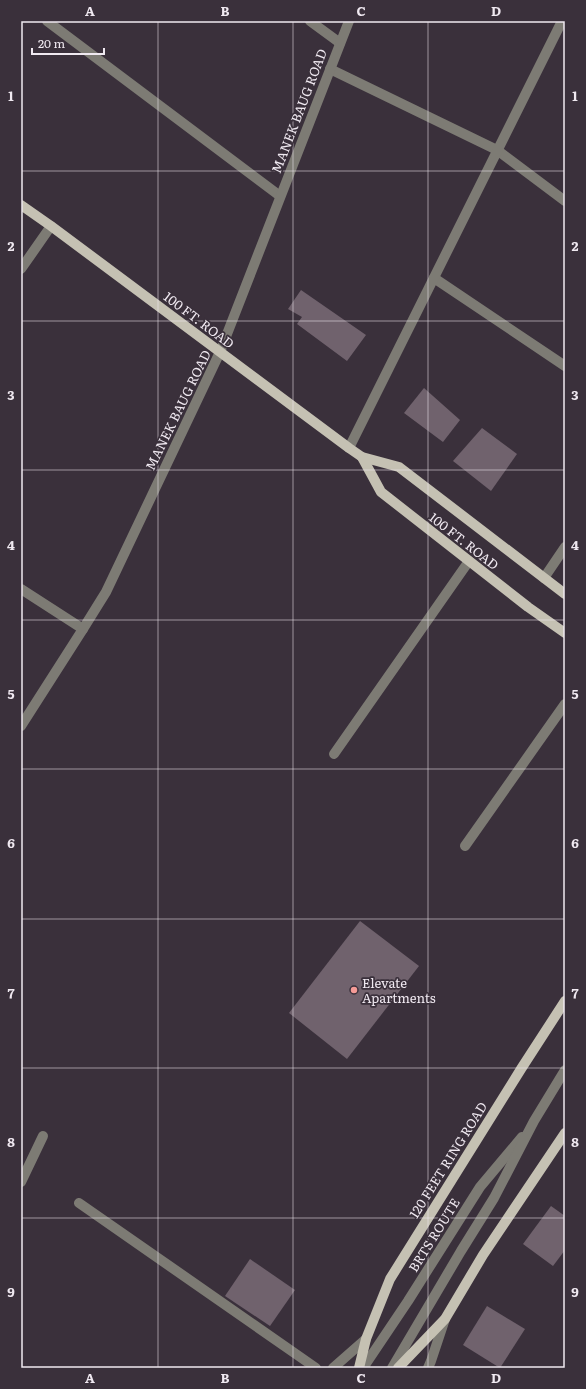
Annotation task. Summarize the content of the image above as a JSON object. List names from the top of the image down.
{
  "streets": {
    "main road": ["100 FT. ROAD", "120 FEET RING ROAD"],
    "street": ["MANEK BAUG ROAD", "BRTS ROUTE"]
  },
  "crossings": [
    ["MANEK BAUG ROAD", "100 FT. ROAD"]
  ],
  "places": ["Elevate Apartments"],
  "scale_bar": "20 m",
  "grid": {
    "columns": [
      "A",
      "B",
      "C",
      "D"
    ],
    "rows": [
      "1",
      "2",
      "3",
      "4",
      "5",
      "6",
      "7",
      "8",
      "9"
    ]
  }
}
